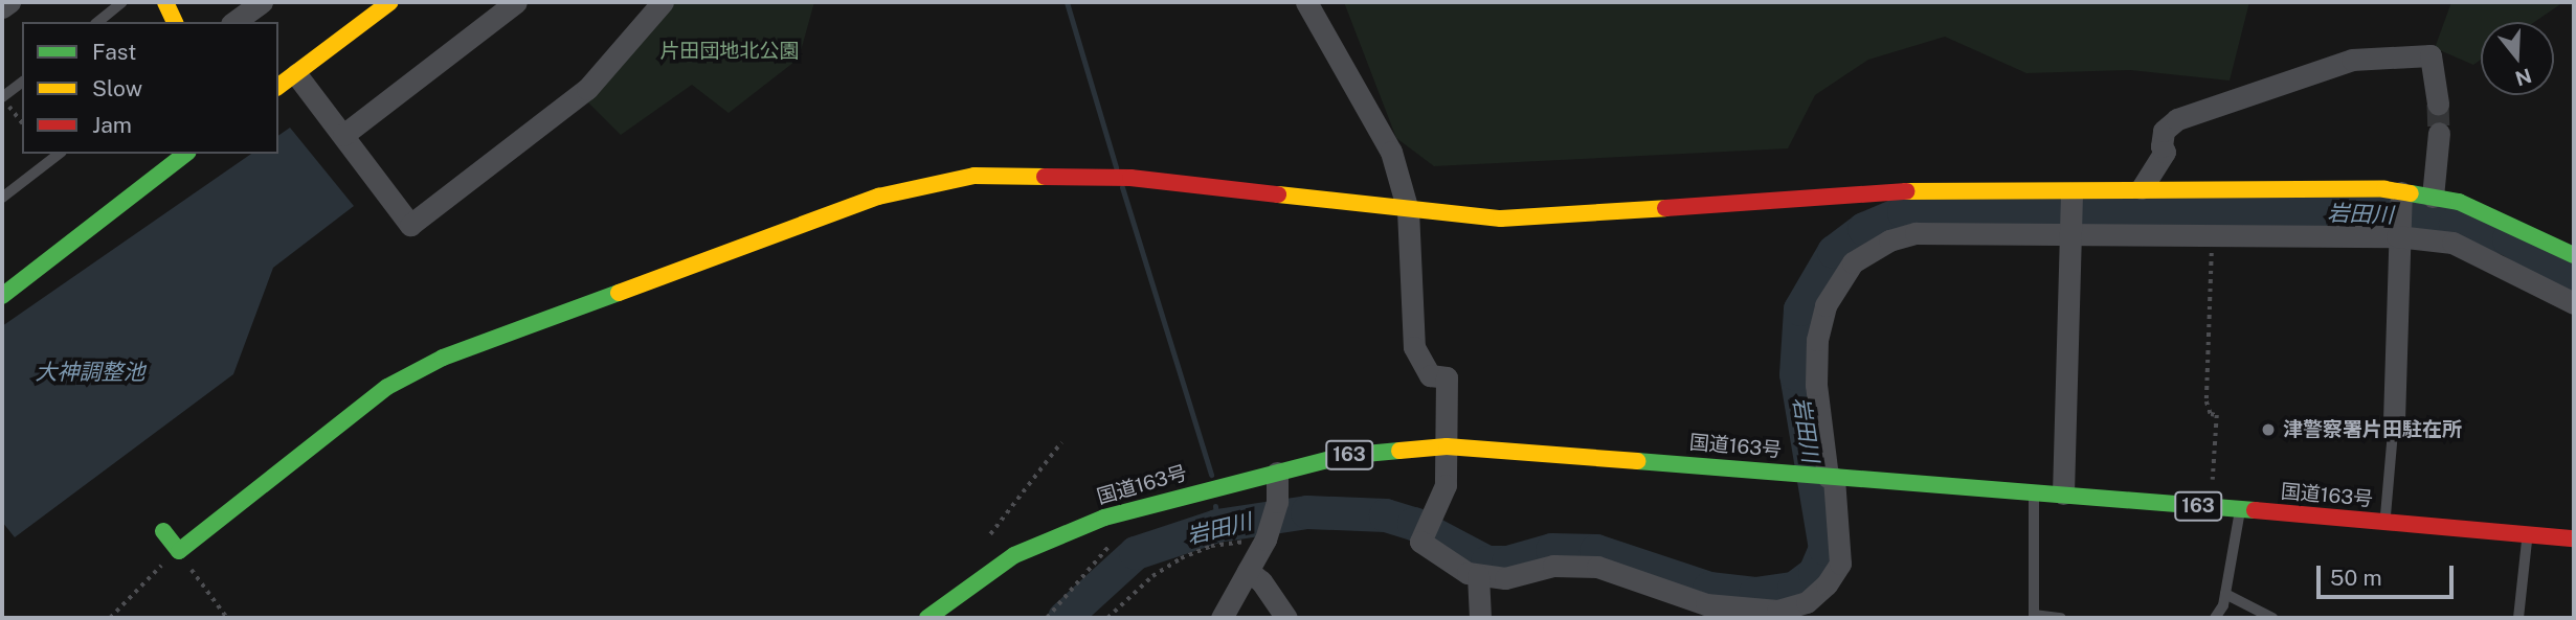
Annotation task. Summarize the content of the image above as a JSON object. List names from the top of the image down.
{
  "streets": {
    "main road": ["国道163号", "163"]
  },
  "water": ["岩田川", "大神調整池"],
  "parks": ["片田団地北公園"],
  "places": ["津警察署片田駐在所"],
  "legend": ["Fast", "Slow", "Jam"],
  "scale_bar": "50 m",
  "north": "bottom"
}
